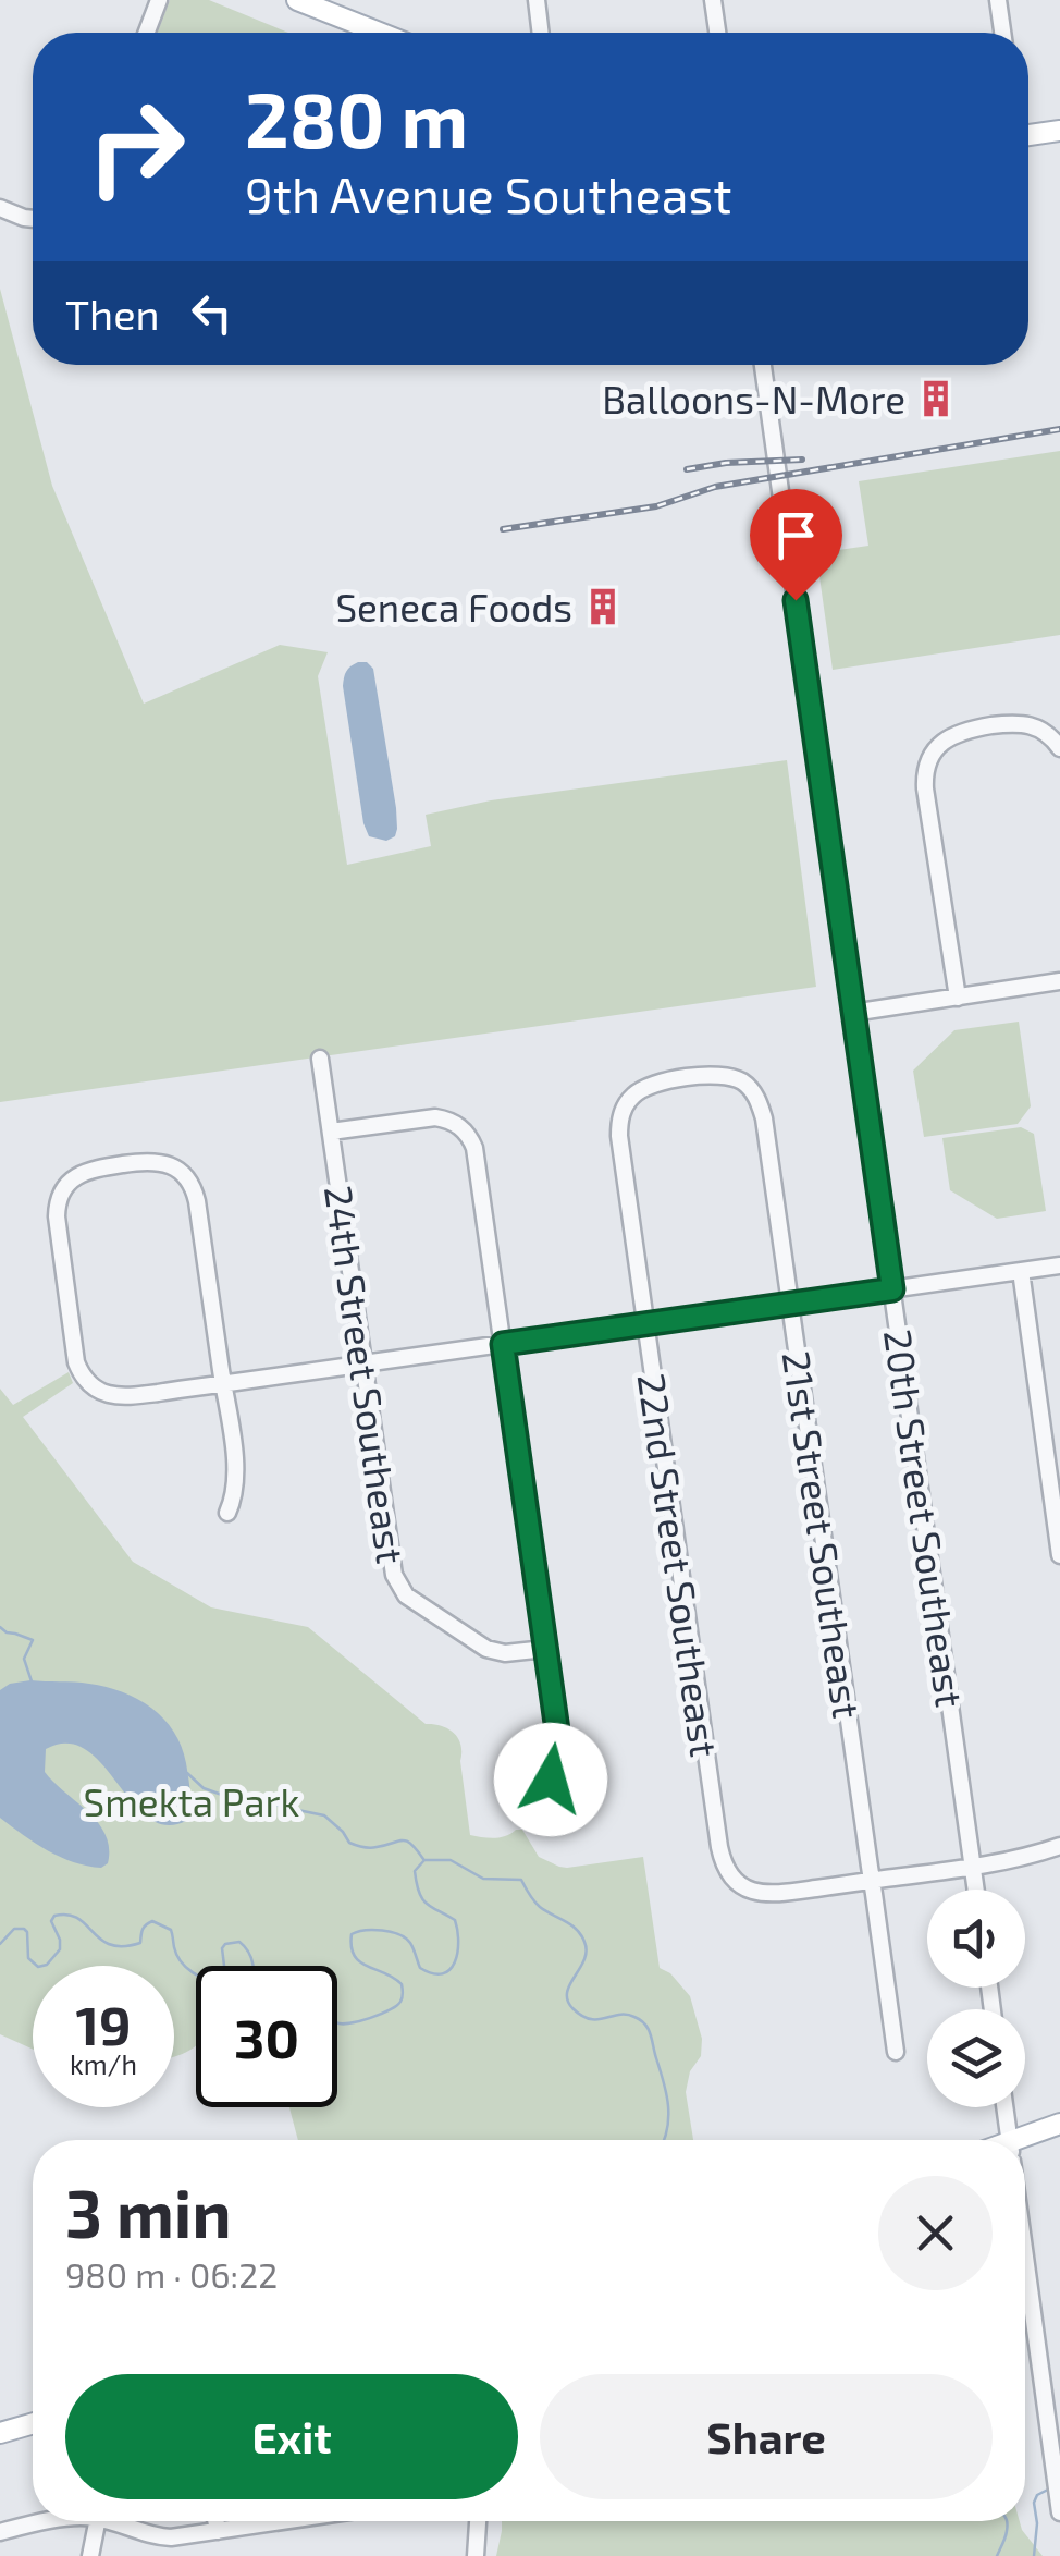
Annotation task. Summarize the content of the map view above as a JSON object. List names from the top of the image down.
{
  "streets": {
    "street": [
      "24th Street Southeast",
      "20th Street Southeast",
      "21st Street Southeast",
      "22nd Street Southeast"
    ]
  },
  "crossings": [
    ["21st Street Southeast", "22nd Street Southeast"]
  ],
  "parks": ["Smekta Park"],
  "places": {
    "building": ["Balloons-N-More", "Seneca Foods"]
  },
  "page": {
    "turn": ["280 m", "9th Avenue Southeast"],
    "then": "Then",
    "speed": "19 km/h",
    "limit": "30",
    "heading": ["3 min", "980 m · 06:22"],
    "buttons": ["Exit", "Share"]
  }
}
